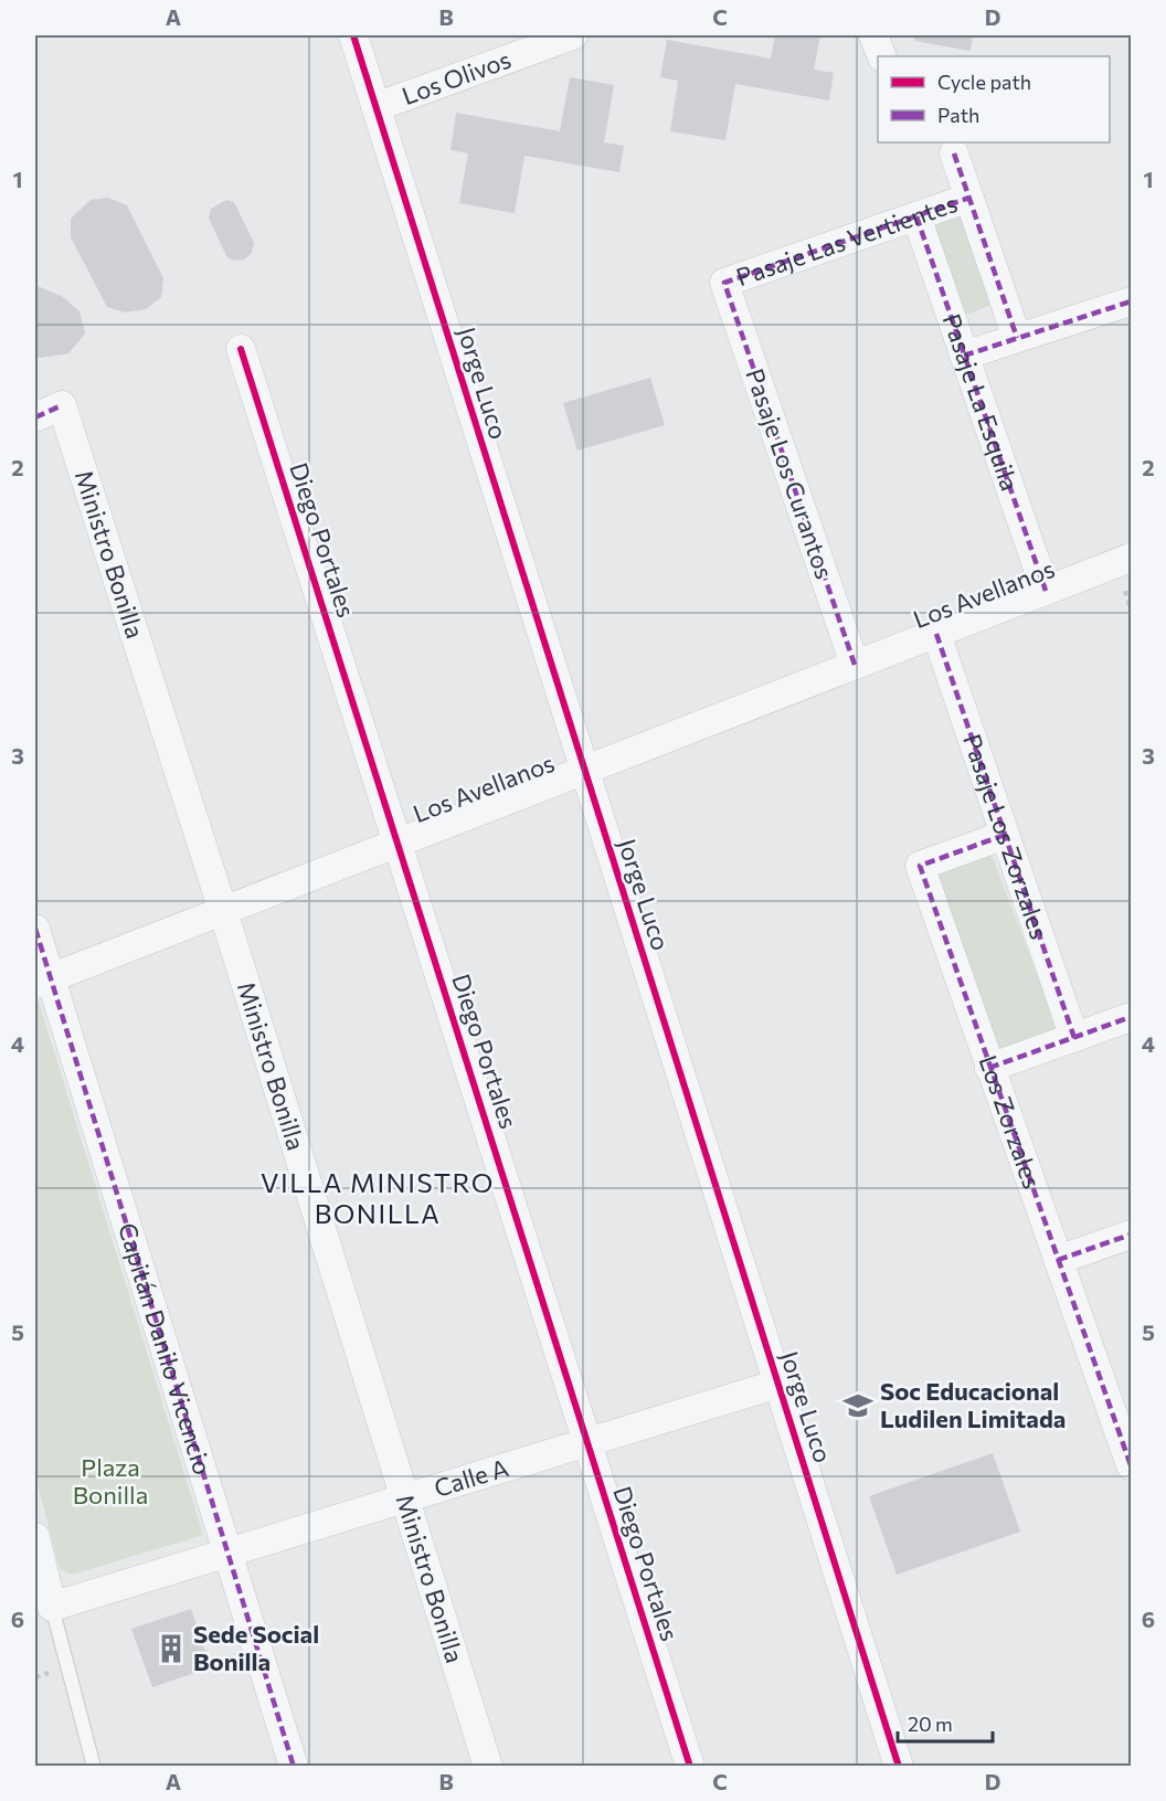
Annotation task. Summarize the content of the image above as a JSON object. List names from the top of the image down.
{
  "streets": {
    "street": [
      "Los Olivos",
      "Pasaje Las Vertientes",
      "Jorge Luco",
      "Pasaje La Esquila",
      "Pasaje Los Curantos",
      "Diego Portales",
      "Ministro Bonilla",
      "Los Avellanos",
      "Pasaje Los Zorzales",
      "Los Zorzales",
      "Capitán Danilo Vicencio",
      "Calle A"
    ]
  },
  "crossings": [
    ["Los Olivos", "Jorge Luco"],
    ["Pasaje Las Vertientes", "Pasaje La Esquila"],
    ["Pasaje Las Vertientes", "Pasaje Los Curantos"],
    ["Jorge Luco", "Los Avellanos"],
    ["Jorge Luco", "Calle A"],
    ["Pasaje La Esquila", "Los Avellanos"],
    ["Pasaje Los Curantos", "Los Avellanos"],
    ["Diego Portales", "Los Avellanos"],
    ["Diego Portales", "Calle A"],
    ["Ministro Bonilla", "Los Avellanos"],
    ["Ministro Bonilla", "Calle A"],
    ["Los Avellanos", "Pasaje Los Zorzales"],
    ["Los Avellanos", "Capitán Danilo Vicencio"],
    ["Pasaje Los Zorzales", "Los Zorzales"],
    ["Capitán Danilo Vicencio", "Calle A"]
  ],
  "districts": ["VILLA MINISTRO BONILLA"],
  "parks": ["Plaza Bonilla"],
  "places": {
    "school or university": ["Soc Educacional Ludilen Limitada"],
    "building": ["Sede Social Bonilla"]
  },
  "legend": ["Cycle path", "Path"],
  "scale_bar": "20 m",
  "grid": {
    "columns": [
      "A",
      "B",
      "C",
      "D"
    ],
    "rows": [
      "1",
      "2",
      "3",
      "4",
      "5",
      "6"
    ]
  }
}
